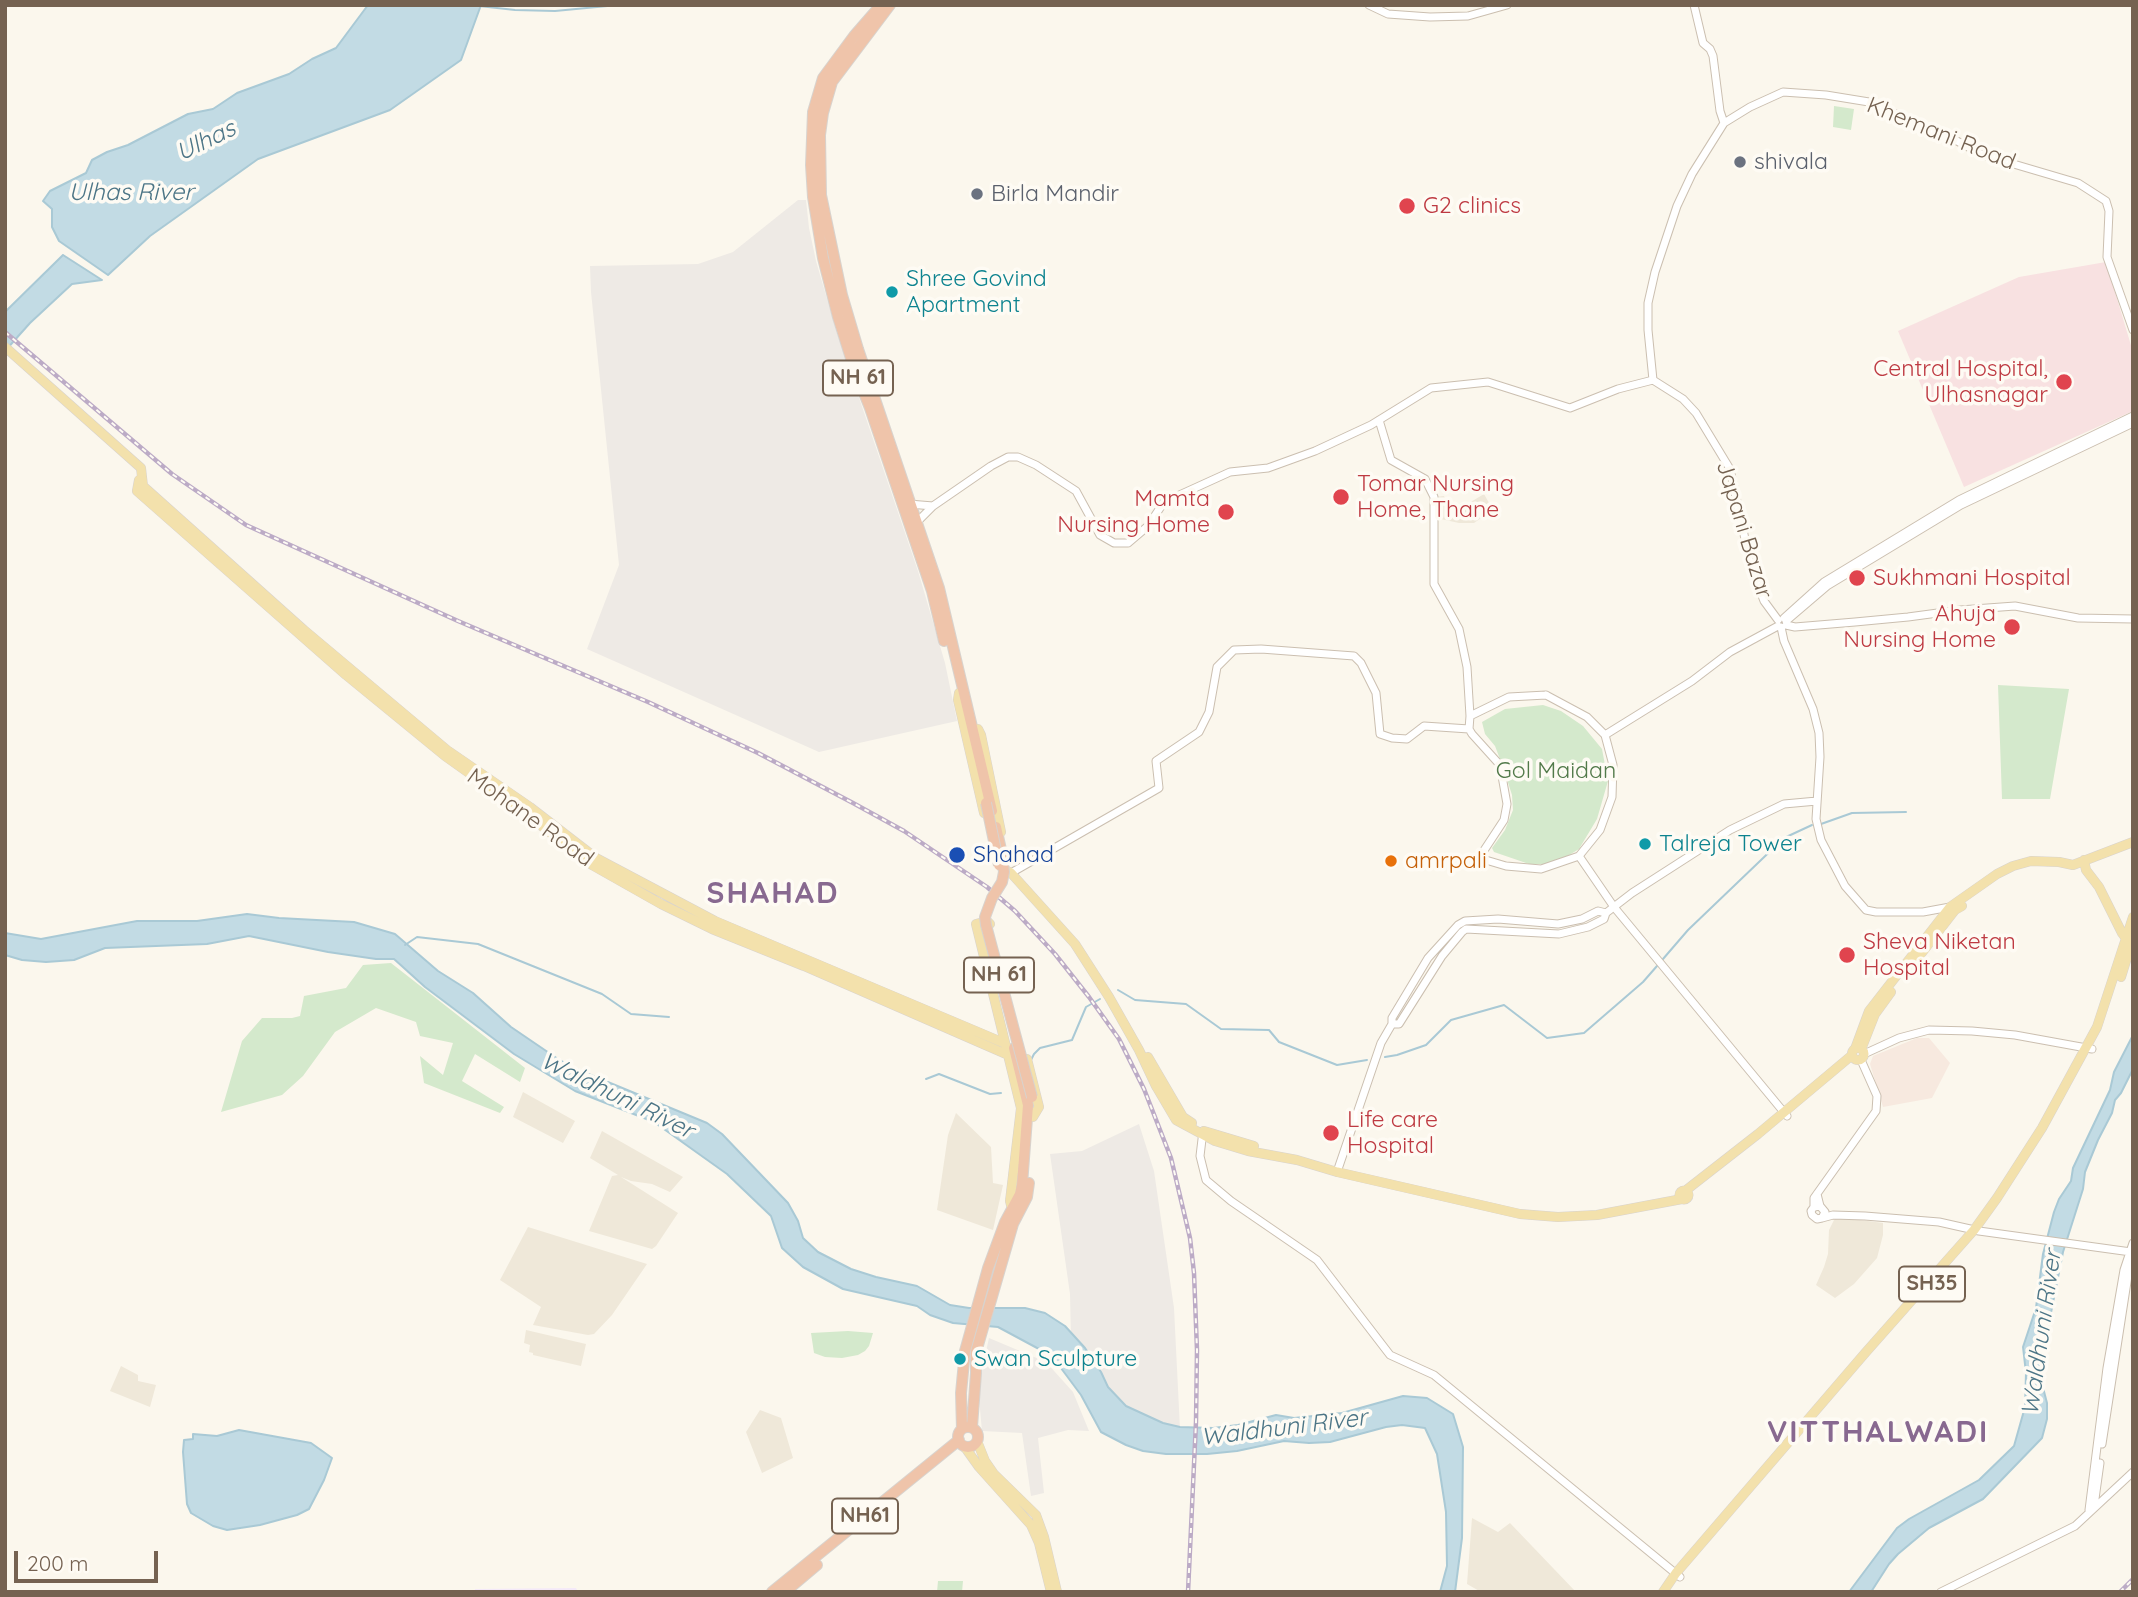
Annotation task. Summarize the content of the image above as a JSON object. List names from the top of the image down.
{
  "streets": {
    "highway": ["NH 61", "NH61"],
    "main road": ["Mohane Road", "SH35"],
    "street": ["Khemani Road", "Japani Bazar"]
  },
  "crossings": [
    ["NH 61", "NH61"]
  ],
  "districts": ["SHAHAD", "VITTHALWADI"],
  "water": ["Ulhas", "Ulhas River", "Waldhuni River"],
  "parks": ["Gol Maidan"],
  "places": [
    "shivala",
    "Birla Mandir",
    "G2 clinics",
    "Shree Govind Apartment",
    "Central Hospital, Ulhasnagar",
    "Tomar Nursing Home, Thane",
    "Mamta Nursing Home",
    "Sukhmani Hospital",
    "Ahuja Nursing Home",
    "Talreja Tower",
    "Shahad",
    "amrpali",
    "Sheva Niketan Hospital",
    "Life care Hospital",
    "Swan Sculpture"
  ],
  "scale_bar": "200 m"
}
